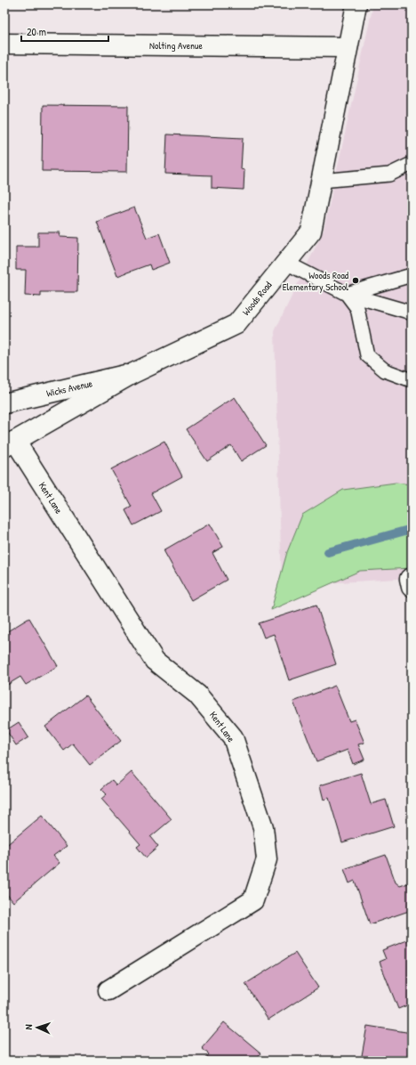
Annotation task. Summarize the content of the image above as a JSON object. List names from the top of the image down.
{
  "streets": {
    "street": [
      "Nolting Avenue",
      "Woods Road",
      "Wicks Avenue",
      "Kent Lane"
    ]
  },
  "crossings": [
    ["Nolting Avenue", "Woods Road"],
    ["Woods Road", "Wicks Avenue"],
    ["Woods Road", "Kent Lane"]
  ],
  "places": ["Woods Road Elementary School"],
  "scale_bar": "20 m",
  "north": "left"
}
